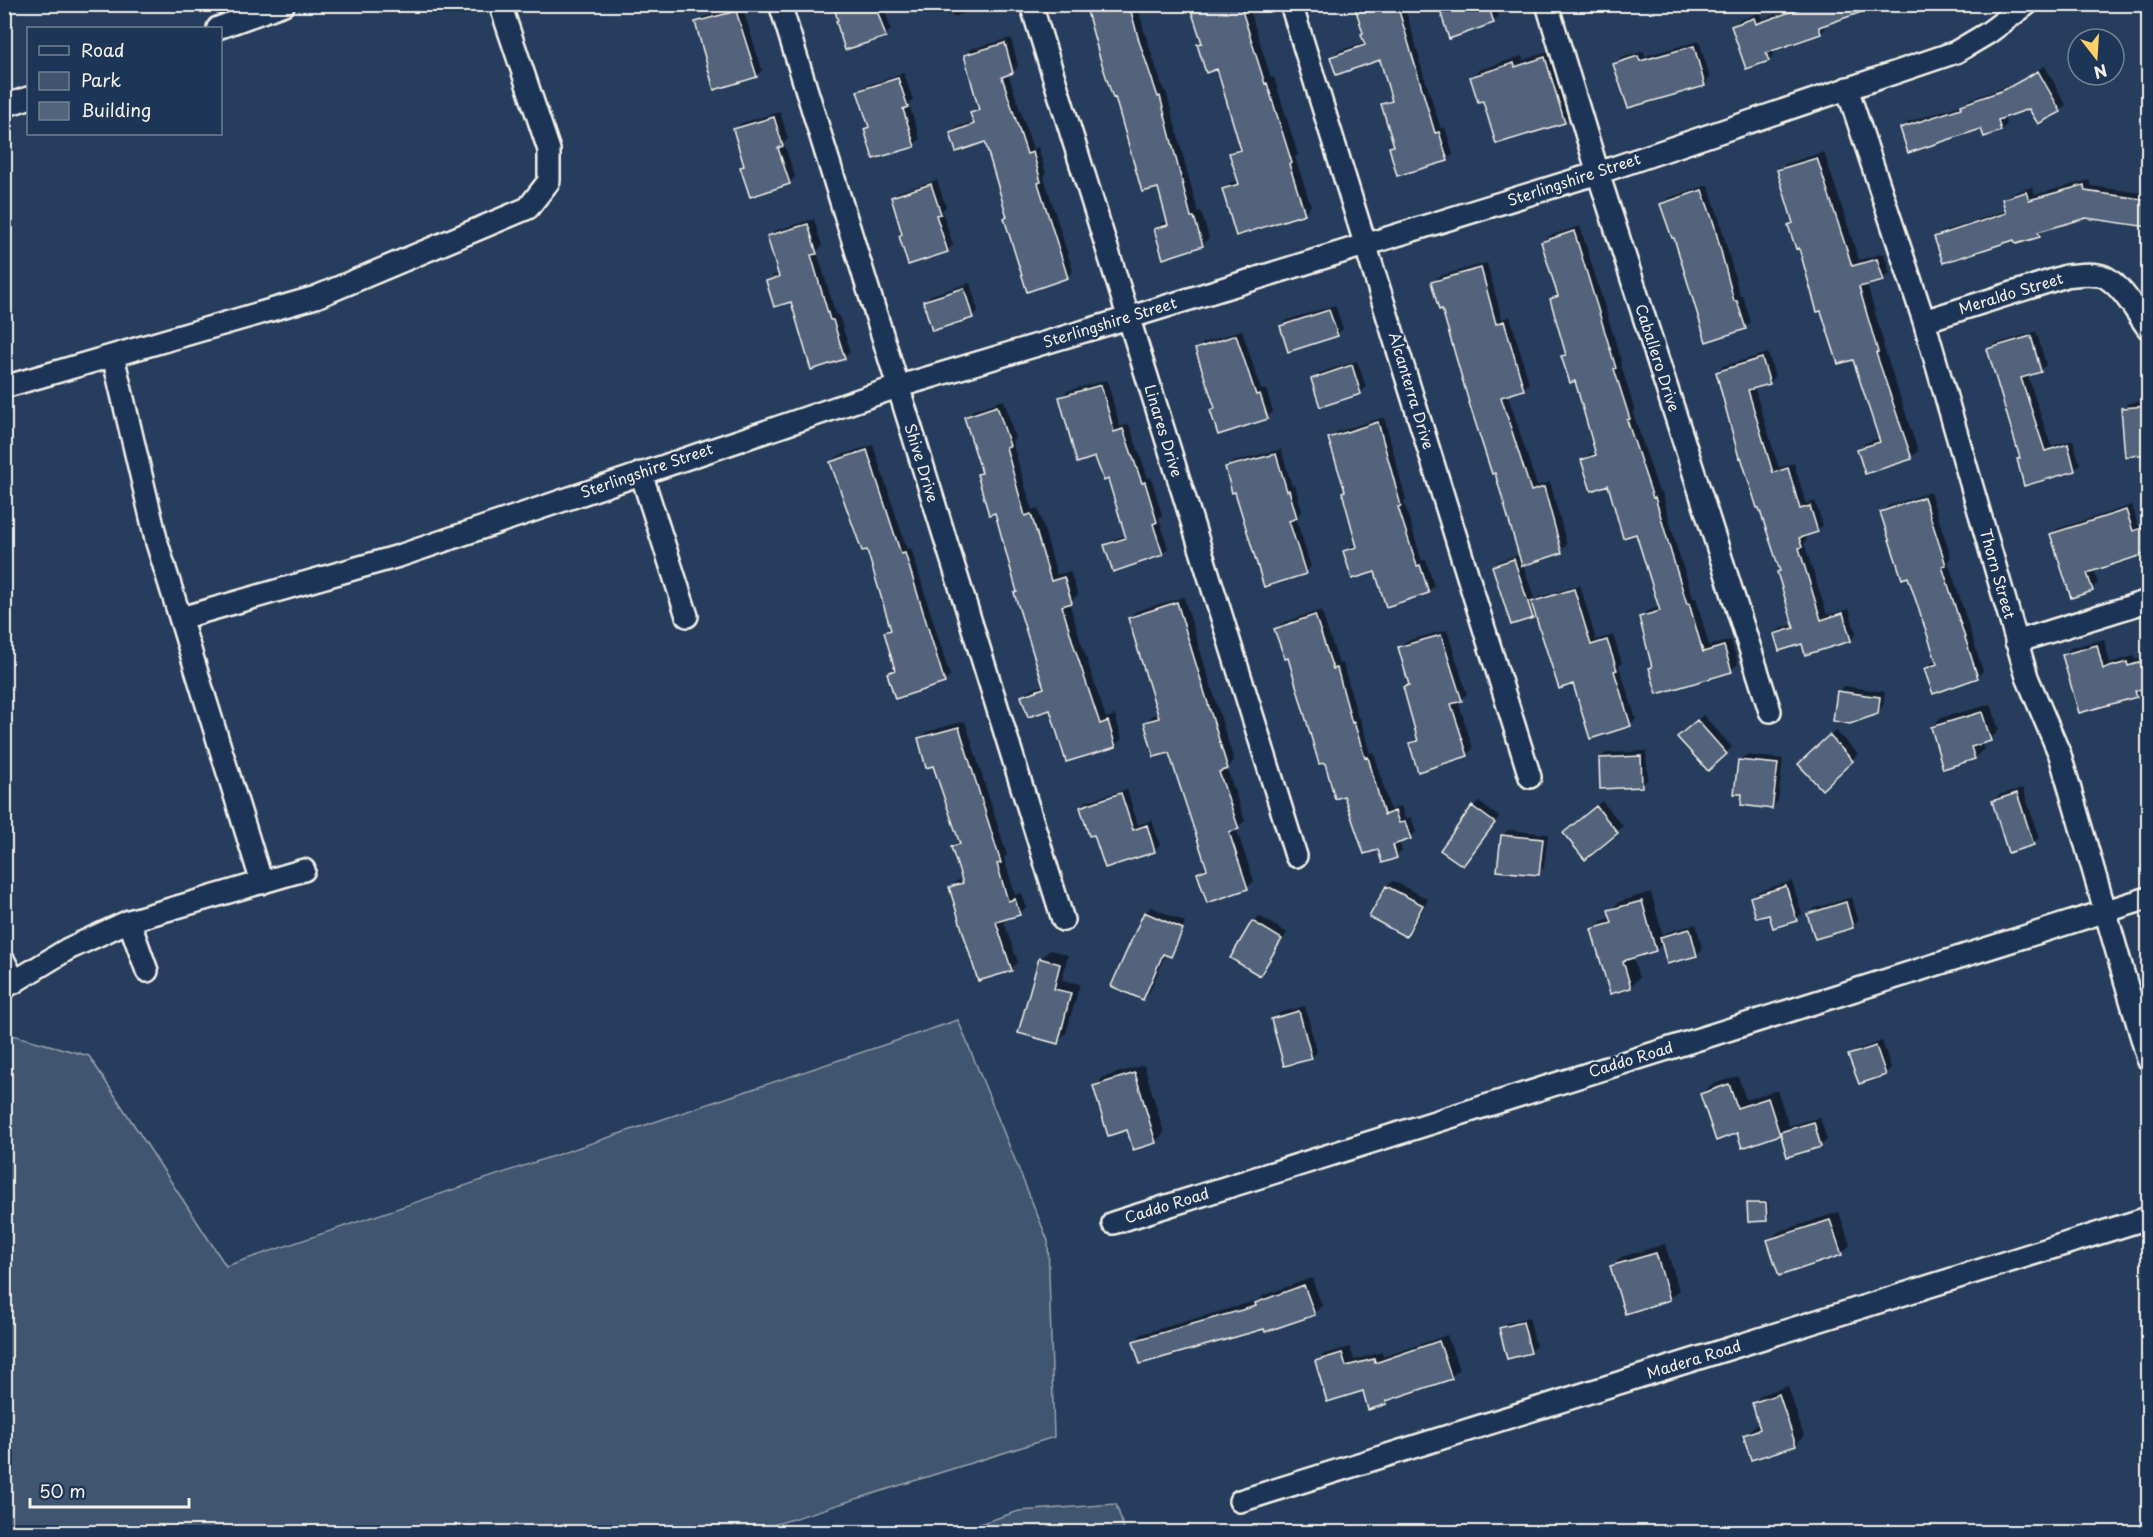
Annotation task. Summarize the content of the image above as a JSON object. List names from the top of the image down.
{
  "streets": {
    "street": [
      "Sterlingshire Street",
      "Meraldo Street",
      "Caballero Drive",
      "Alcanterra Drive",
      "Linares Drive",
      "Shive Drive",
      "Thorn Street",
      "Caddo Road",
      "Madera Road"
    ]
  },
  "crossings": [
    ["Sterlingshire Street", "Caballero Drive"],
    ["Sterlingshire Street", "Alcanterra Drive"],
    ["Sterlingshire Street", "Linares Drive"],
    ["Sterlingshire Street", "Shive Drive"],
    ["Sterlingshire Street", "Thorn Street"],
    ["Meraldo Street", "Thorn Street"],
    ["Thorn Street", "Caddo Road"]
  ],
  "legend": ["Road", "Park", "Building"],
  "scale_bar": "50 m",
  "north": "bottom"
}
